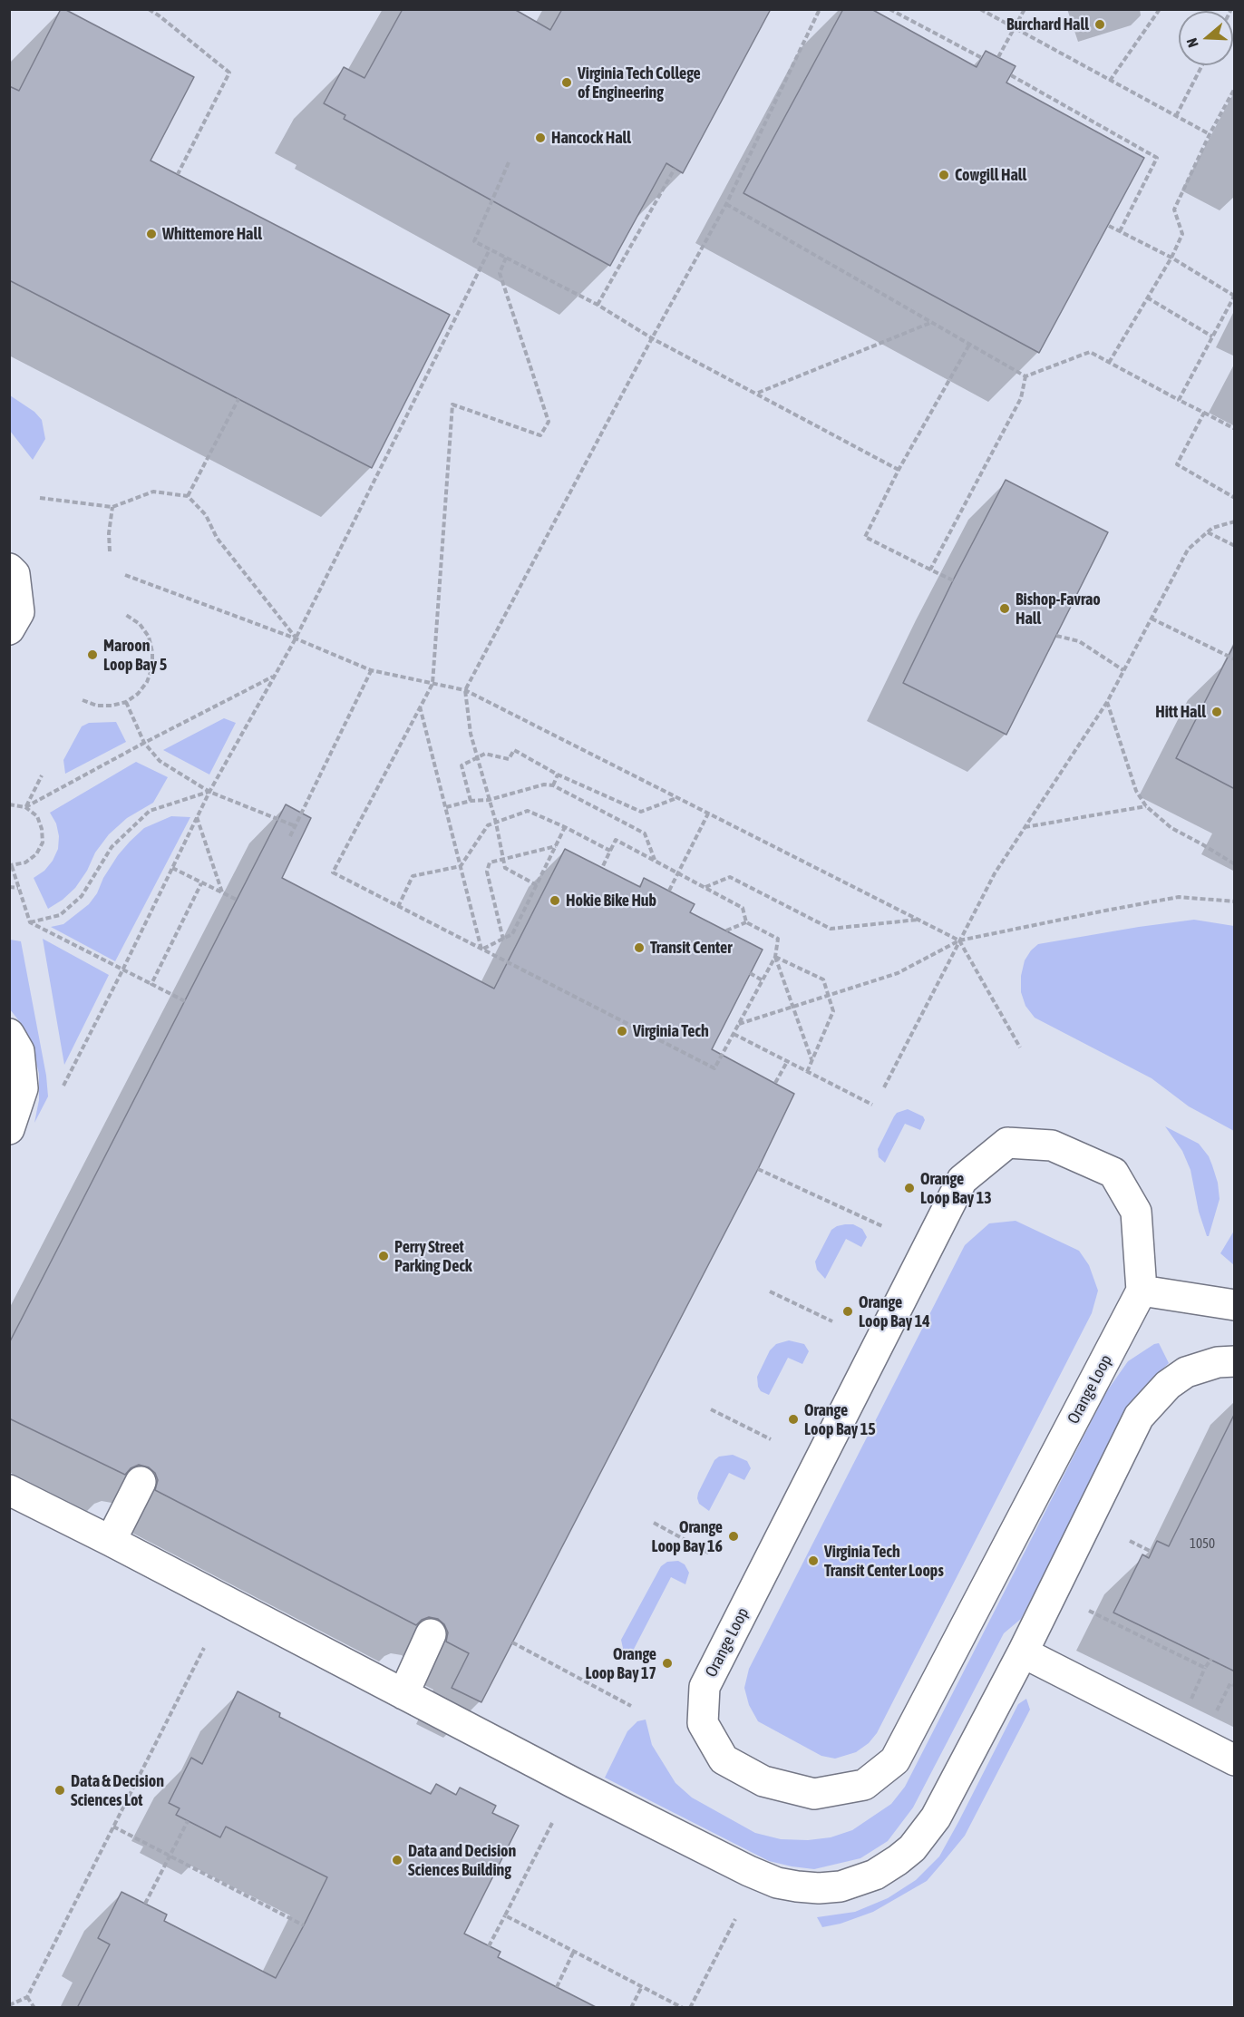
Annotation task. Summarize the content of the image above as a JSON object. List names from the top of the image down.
{
  "streets": {
    "street": ["Orange Loop"]
  },
  "places": [
    "Burchard Hall",
    "Virginia Tech College of Engineering",
    "Hancock Hall",
    "Cowgill Hall",
    "Whittemore Hall",
    "Bishop-Favrao Hall",
    "Maroon Loop Bay 5",
    "Hitt Hall",
    "Hokie Bike Hub",
    "Transit Center",
    "Virginia Tech",
    "Orange Loop Bay 13",
    "Perry Street Parking Deck",
    "Orange Loop Bay 14",
    "Orange Loop Bay 15",
    "Orange Loop Bay 16",
    "Virginia Tech Transit Center Loops",
    "Orange Loop Bay 17",
    "Data & Decision Sciences Lot",
    "Data and Decision Sciences Building"
  ],
  "house_numbers": ["1050"],
  "north": "left"
}
